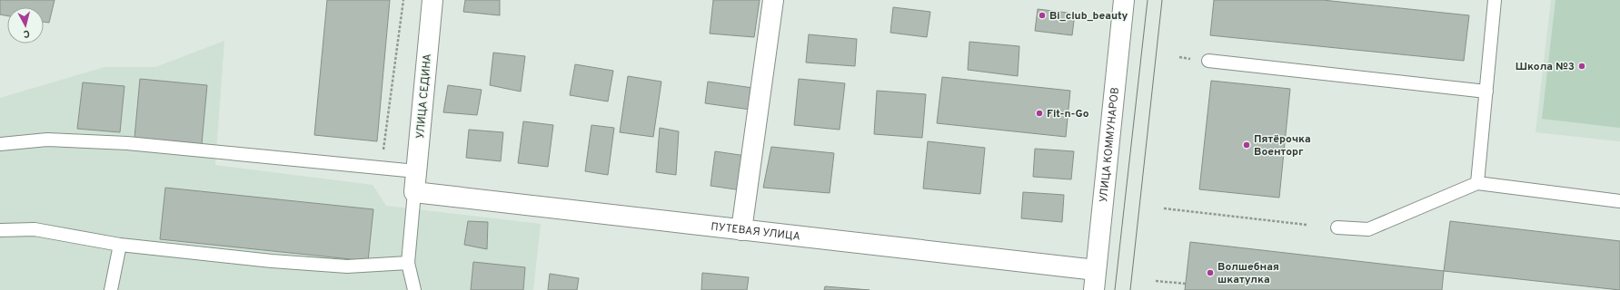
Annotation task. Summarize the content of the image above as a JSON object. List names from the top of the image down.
{
  "streets": {
    "street": ["УЛИЦА СЕДИНА", "УЛИЦА КОММУНАРОВ", "ПУТЕВАЯ УЛИЦА"]
  },
  "crossings": [
    ["УЛИЦА СЕДИНА", "ПУТЕВАЯ УЛИЦА"],
    ["УЛИЦА КОММУНАРОВ", "ПУТЕВАЯ УЛИЦА"]
  ],
  "places": [
    "Bi_club_beauty",
    "Школа №3",
    "Fit-n-Go",
    "Пятёрочка Военторг",
    "Волшебная шкатулка"
  ],
  "north": "bottom"
}
